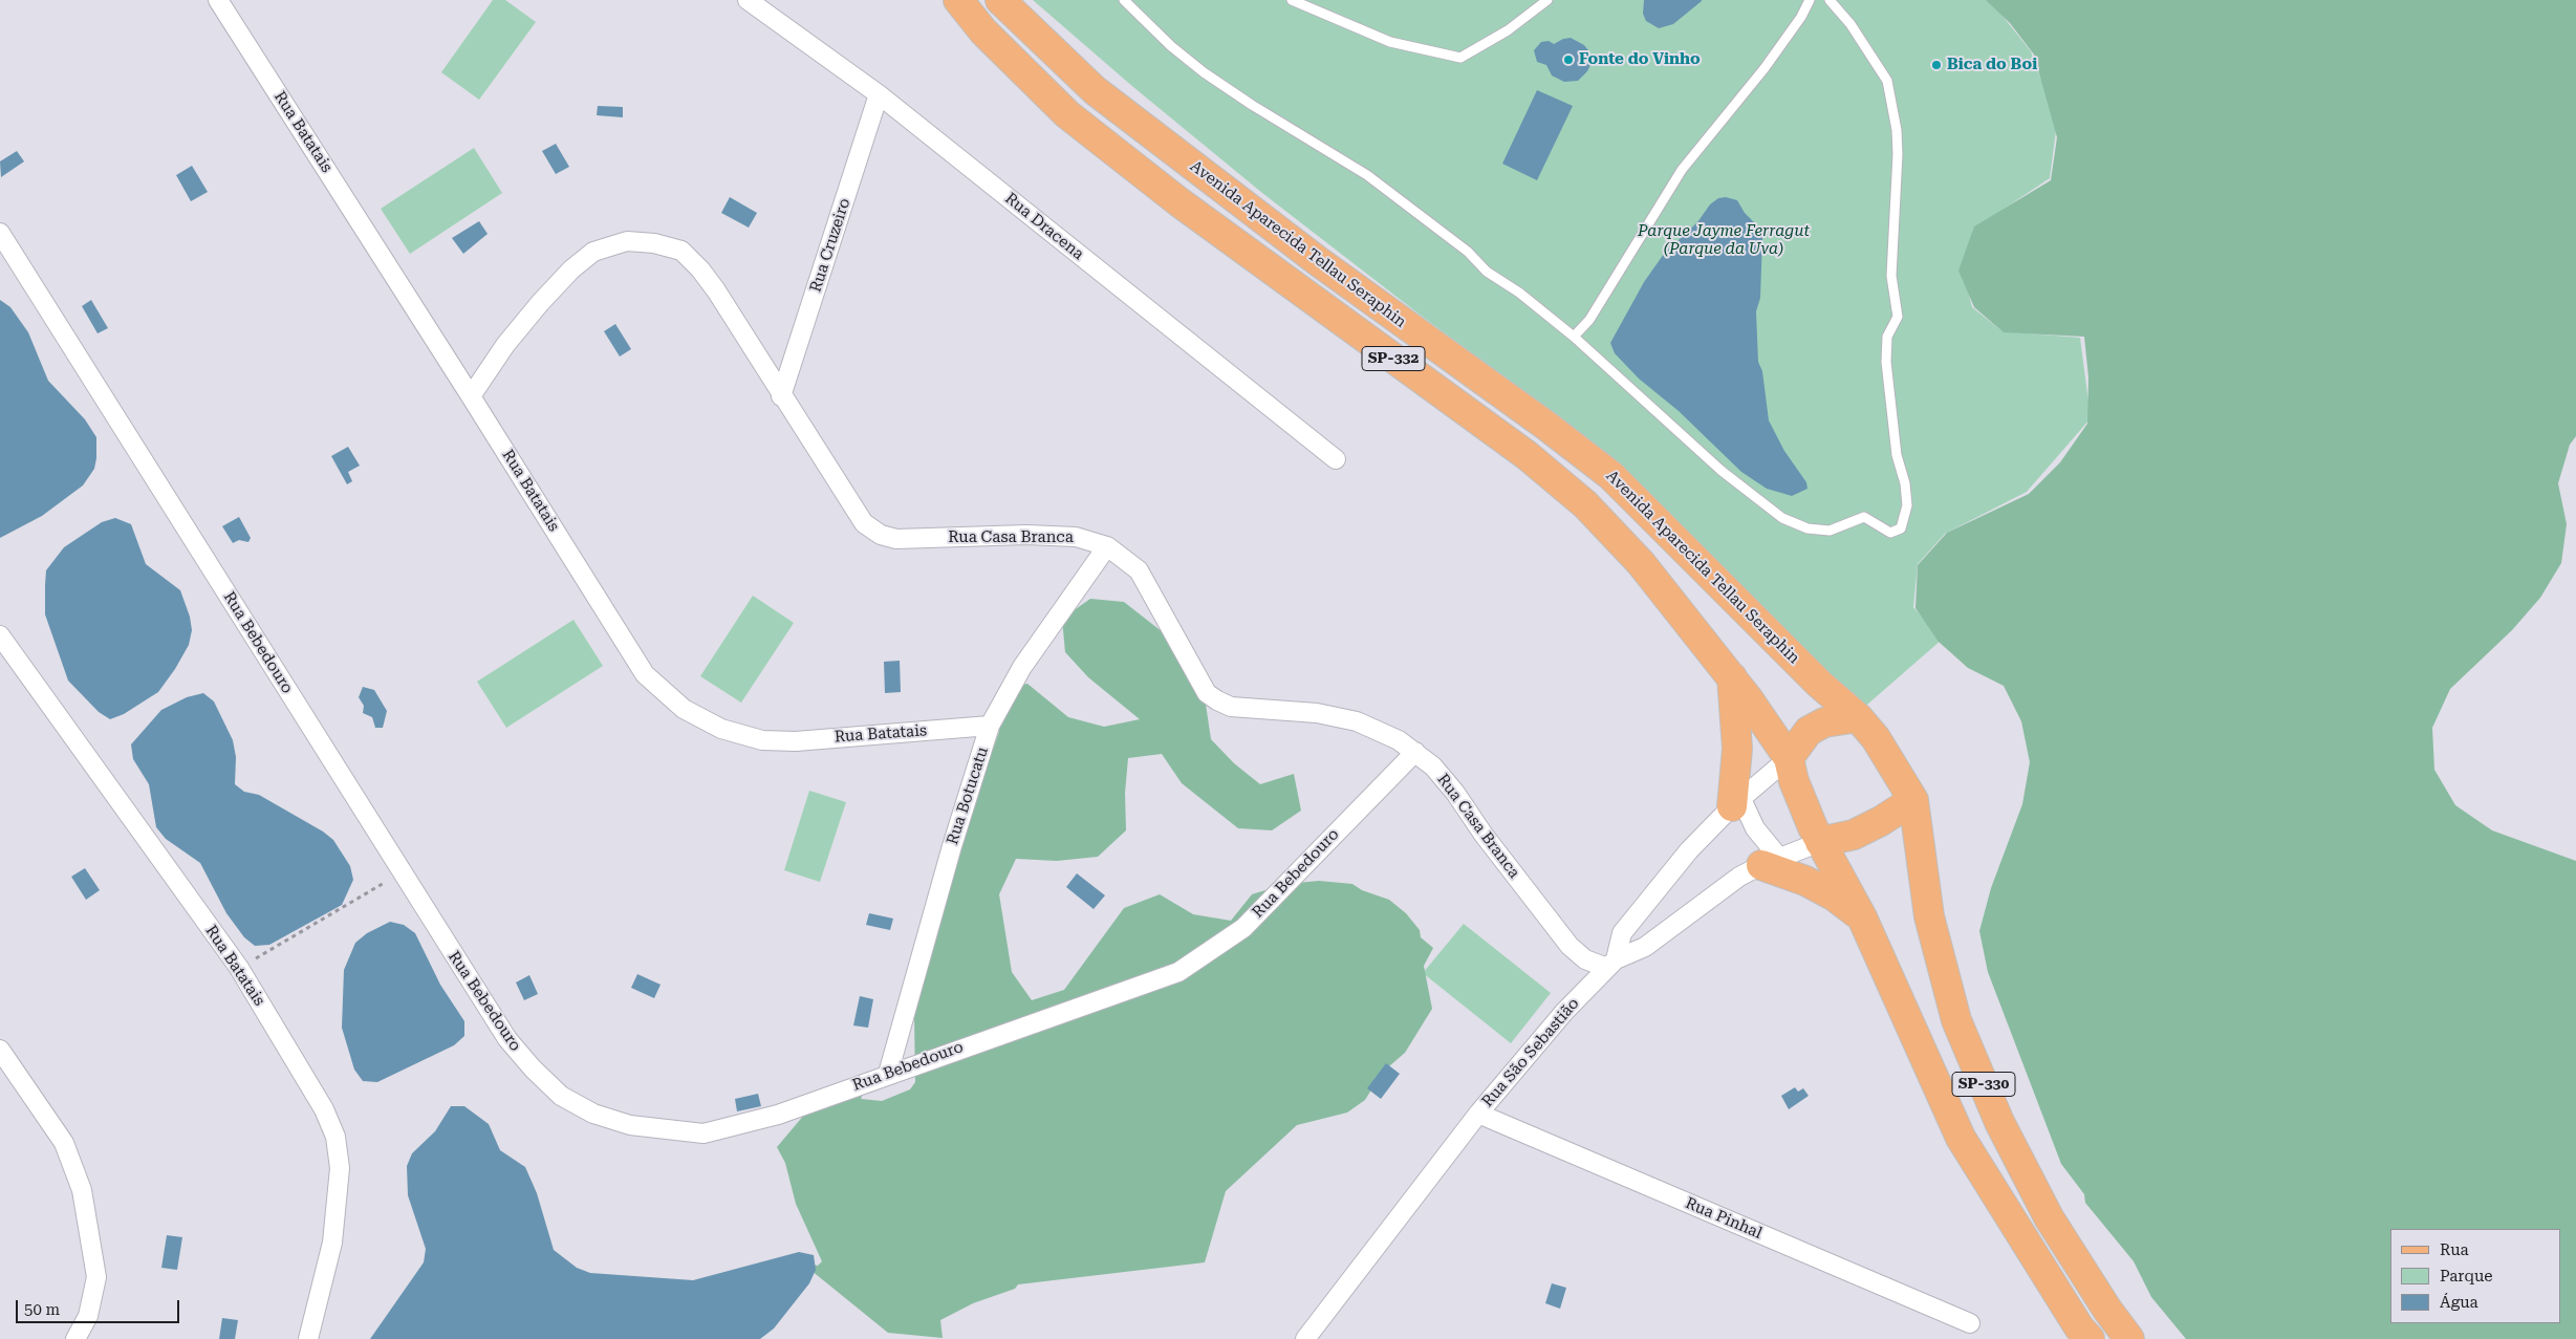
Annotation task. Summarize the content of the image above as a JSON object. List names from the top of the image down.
{
  "streets": {
    "main road": ["Avenida Aparecida Tellau Seraphin", "SP-332", "SP-330"],
    "street": [
      "Rua Batatais",
      "Rua Dracena",
      "Rua Cruzeiro",
      "Rua Casa Branca",
      "Rua Bebedouro",
      "Rua Botucatu",
      "Rua São Sebastião",
      "Rua Pinhal"
    ]
  },
  "crossings": [
    ["Rua Batatais", "Rua Casa Branca"],
    ["Rua Batatais", "Rua Botucatu"],
    ["Rua Dracena", "Rua Cruzeiro"],
    ["Avenida Aparecida Tellau Seraphin", "SP-332"],
    ["Avenida Aparecida Tellau Seraphin", "Rua São Sebastião"],
    ["Avenida Aparecida Tellau Seraphin", "SP-330"],
    ["Rua Cruzeiro", "Rua Casa Branca"],
    ["SP-332", "Rua São Sebastião"],
    ["SP-332", "SP-330"],
    ["Rua Casa Branca", "Rua Bebedouro"],
    ["Rua Casa Branca", "Rua Botucatu"],
    ["Rua Casa Branca", "Rua São Sebastião"],
    ["Rua Bebedouro", "Rua Botucatu"],
    ["Rua São Sebastião", "SP-330"],
    ["Rua São Sebastião", "Rua Pinhal"]
  ],
  "parks": ["Parque Jayme Ferragut (Parque da Uva)"],
  "places": ["Fonte do Vinho", "Bica do Boi"],
  "legend": ["Rua", "Parque", "Água"],
  "scale_bar": "50 m"
}
